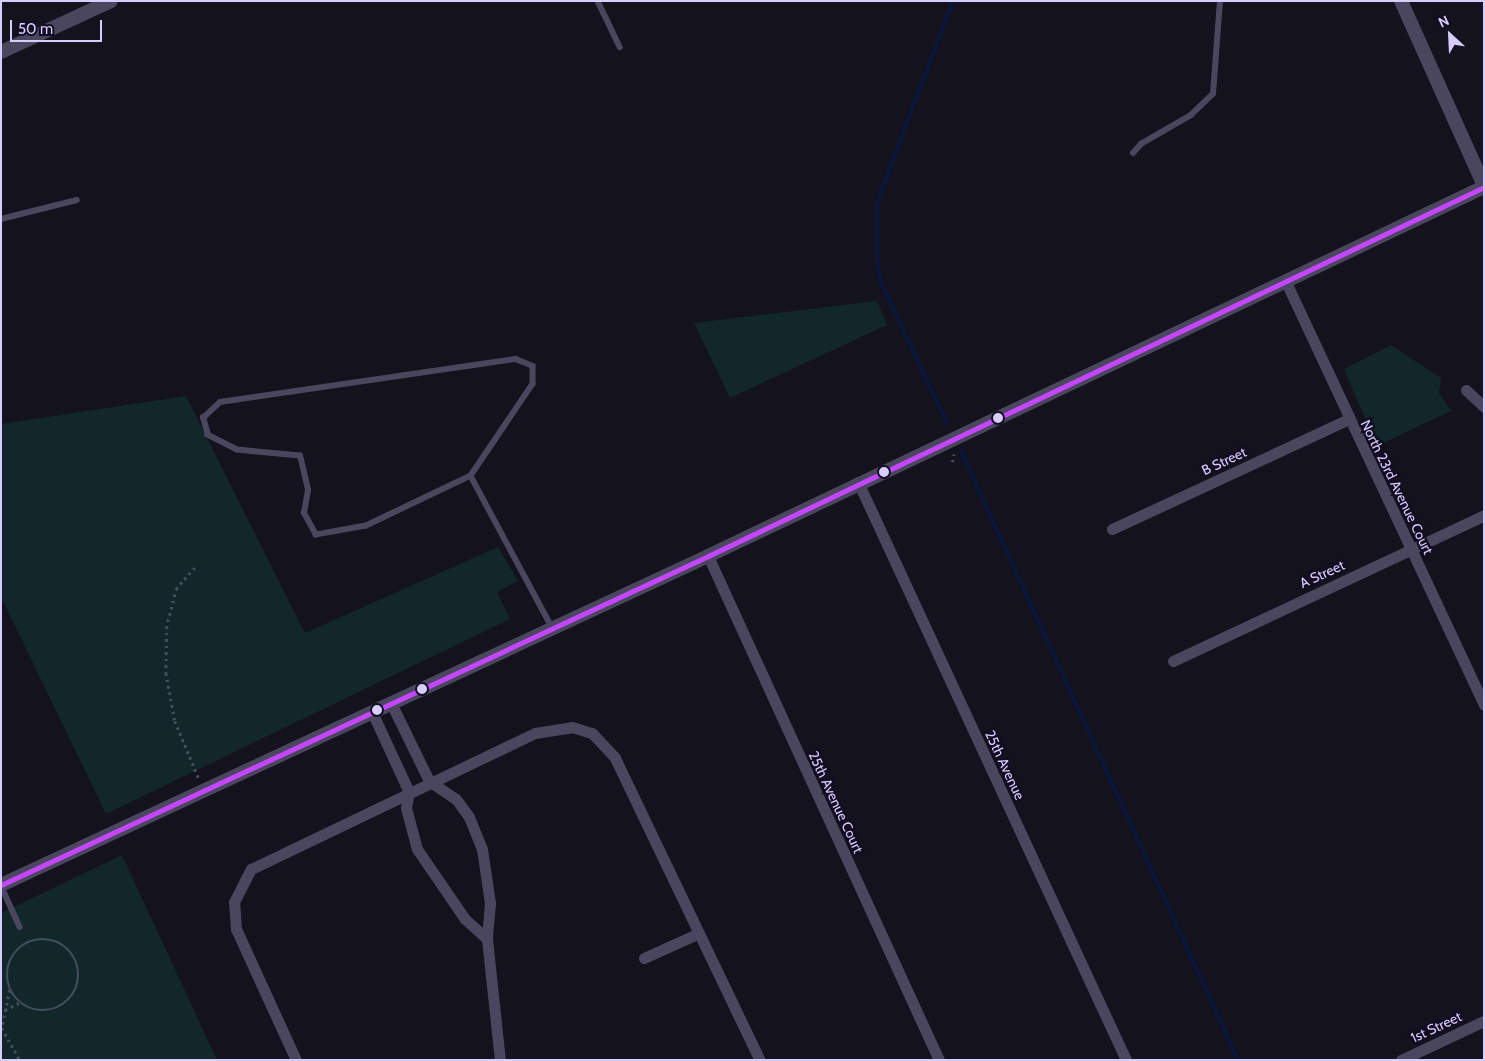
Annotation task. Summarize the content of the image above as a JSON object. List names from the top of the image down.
{
  "streets": {
    "street": [
      "B Street",
      "North 23rd Avenue Court",
      "A Street",
      "25th Avenue",
      "25th Avenue Court",
      "1st Street"
    ]
  },
  "crossings": [
    ["B Street", "North 23rd Avenue Court"],
    ["North 23rd Avenue Court", "A Street"]
  ],
  "scale_bar": "50 m",
  "north": "top left"
}
